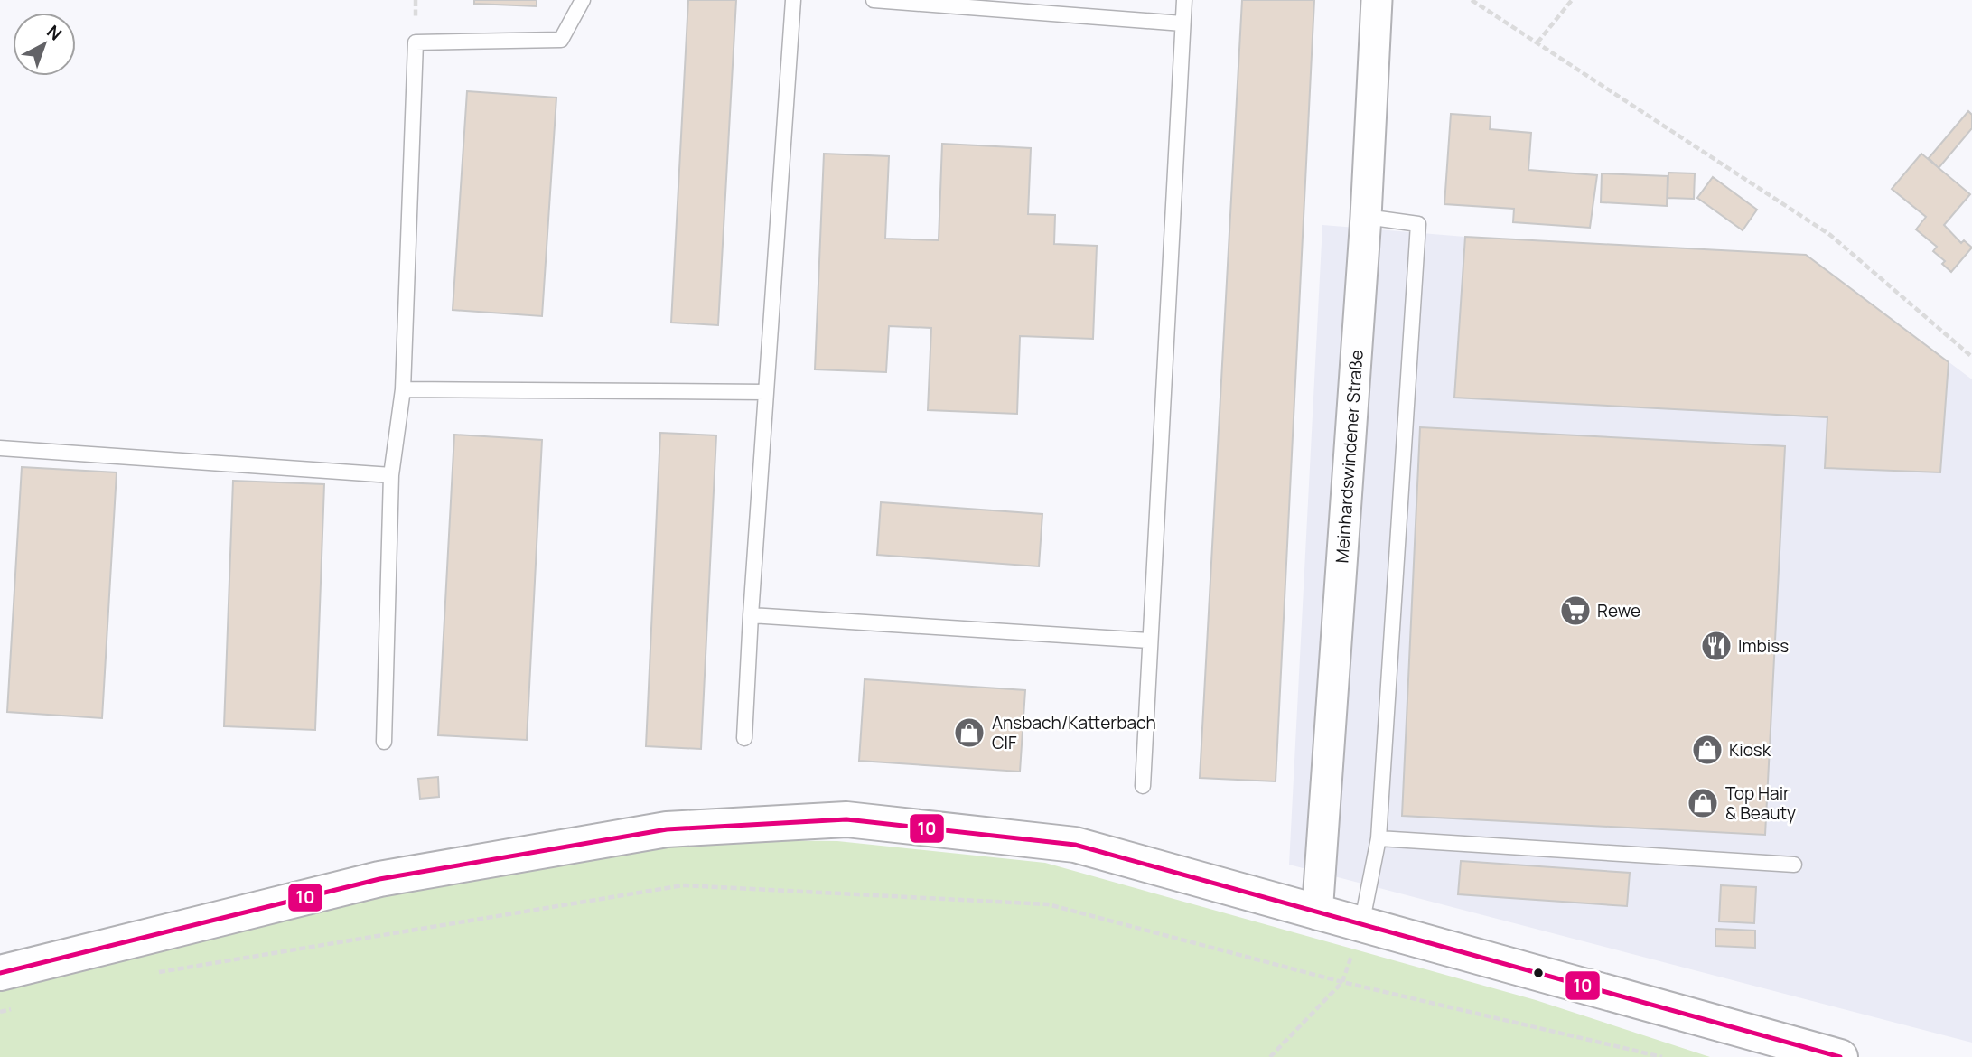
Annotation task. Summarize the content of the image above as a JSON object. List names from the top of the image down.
{
  "streets": {
    "street": ["Meinhardswindener Straße"]
  },
  "places": {
    "supermarket": ["Rewe"],
    "restaurant": ["Imbiss"],
    "shop": ["Ansbach/Katterbach CIF", "Kiosk", "Top Hair & Beauty"]
  },
  "lines": ["transit line 10"],
  "north": "top right"
}
